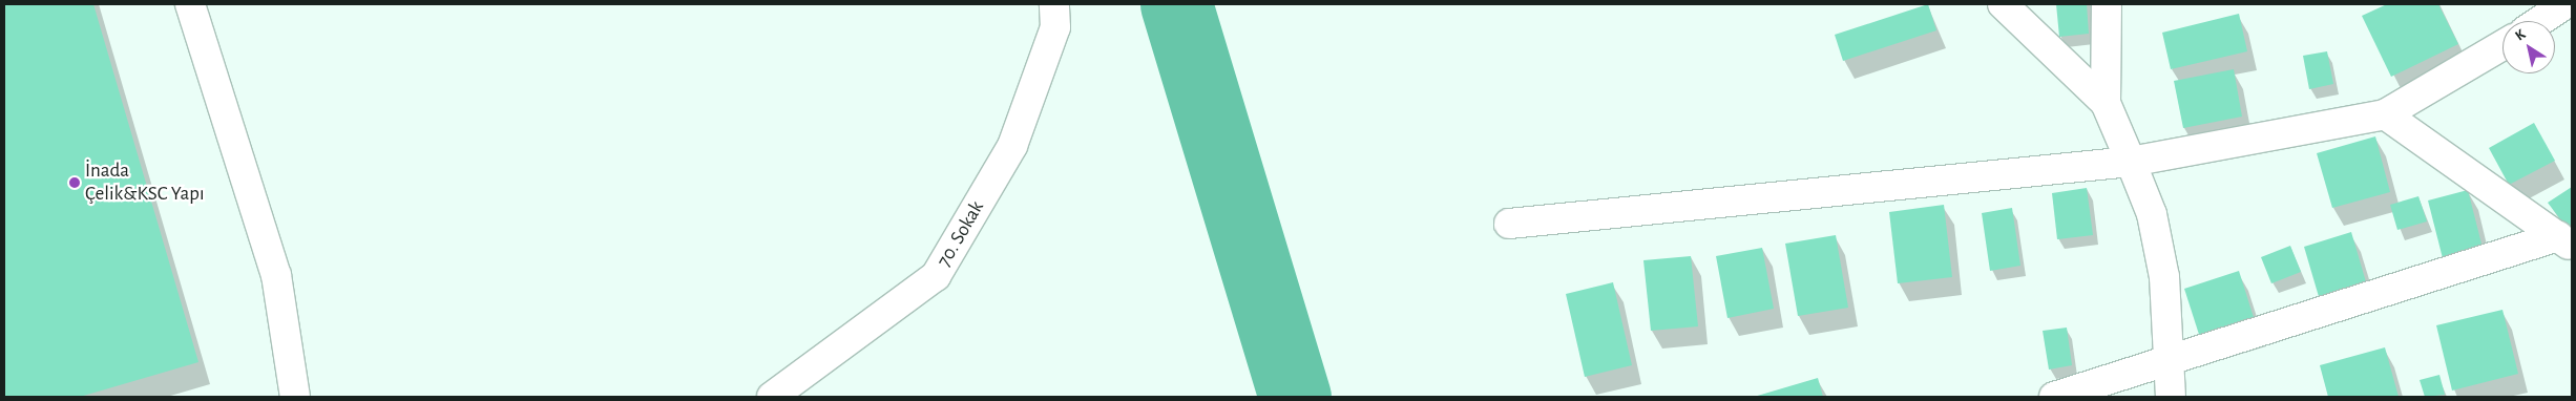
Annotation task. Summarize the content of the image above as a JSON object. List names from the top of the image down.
{
  "streets": {
    "street": ["70. Sokak"]
  },
  "places": ["İnada Çelik&KSC Yapı"],
  "north": "top left"
}
